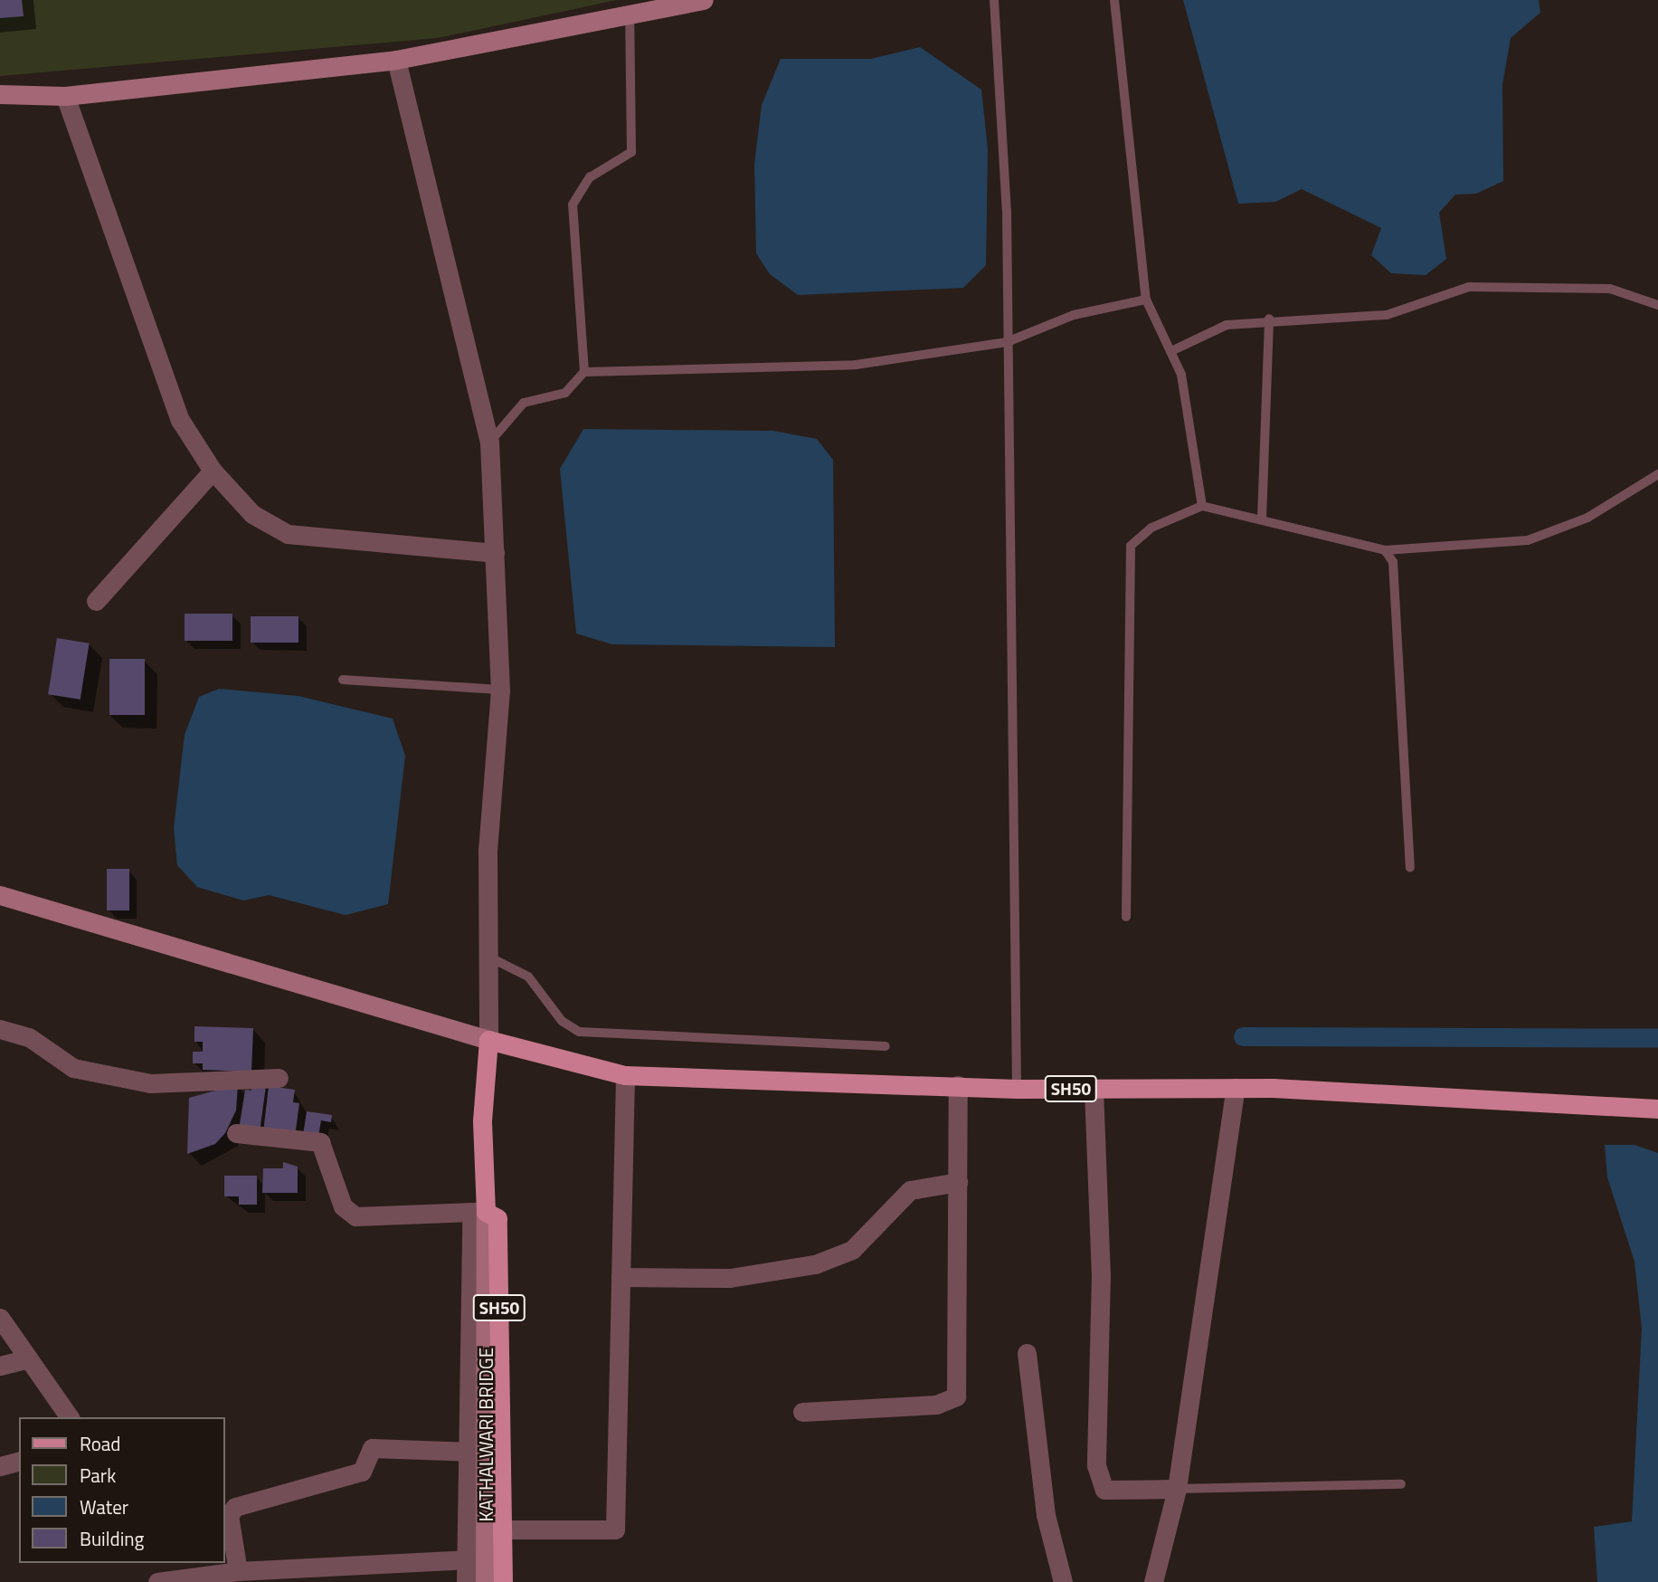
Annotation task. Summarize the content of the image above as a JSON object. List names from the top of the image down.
{
  "streets": {
    "main road": ["SH50", "KATHALWARI BRIDGE"]
  },
  "crossings": [
    ["SH50", "KATHALWARI BRIDGE"]
  ],
  "legend": [
    "Road",
    "Park",
    "Water",
    "Building"
  ]
}
